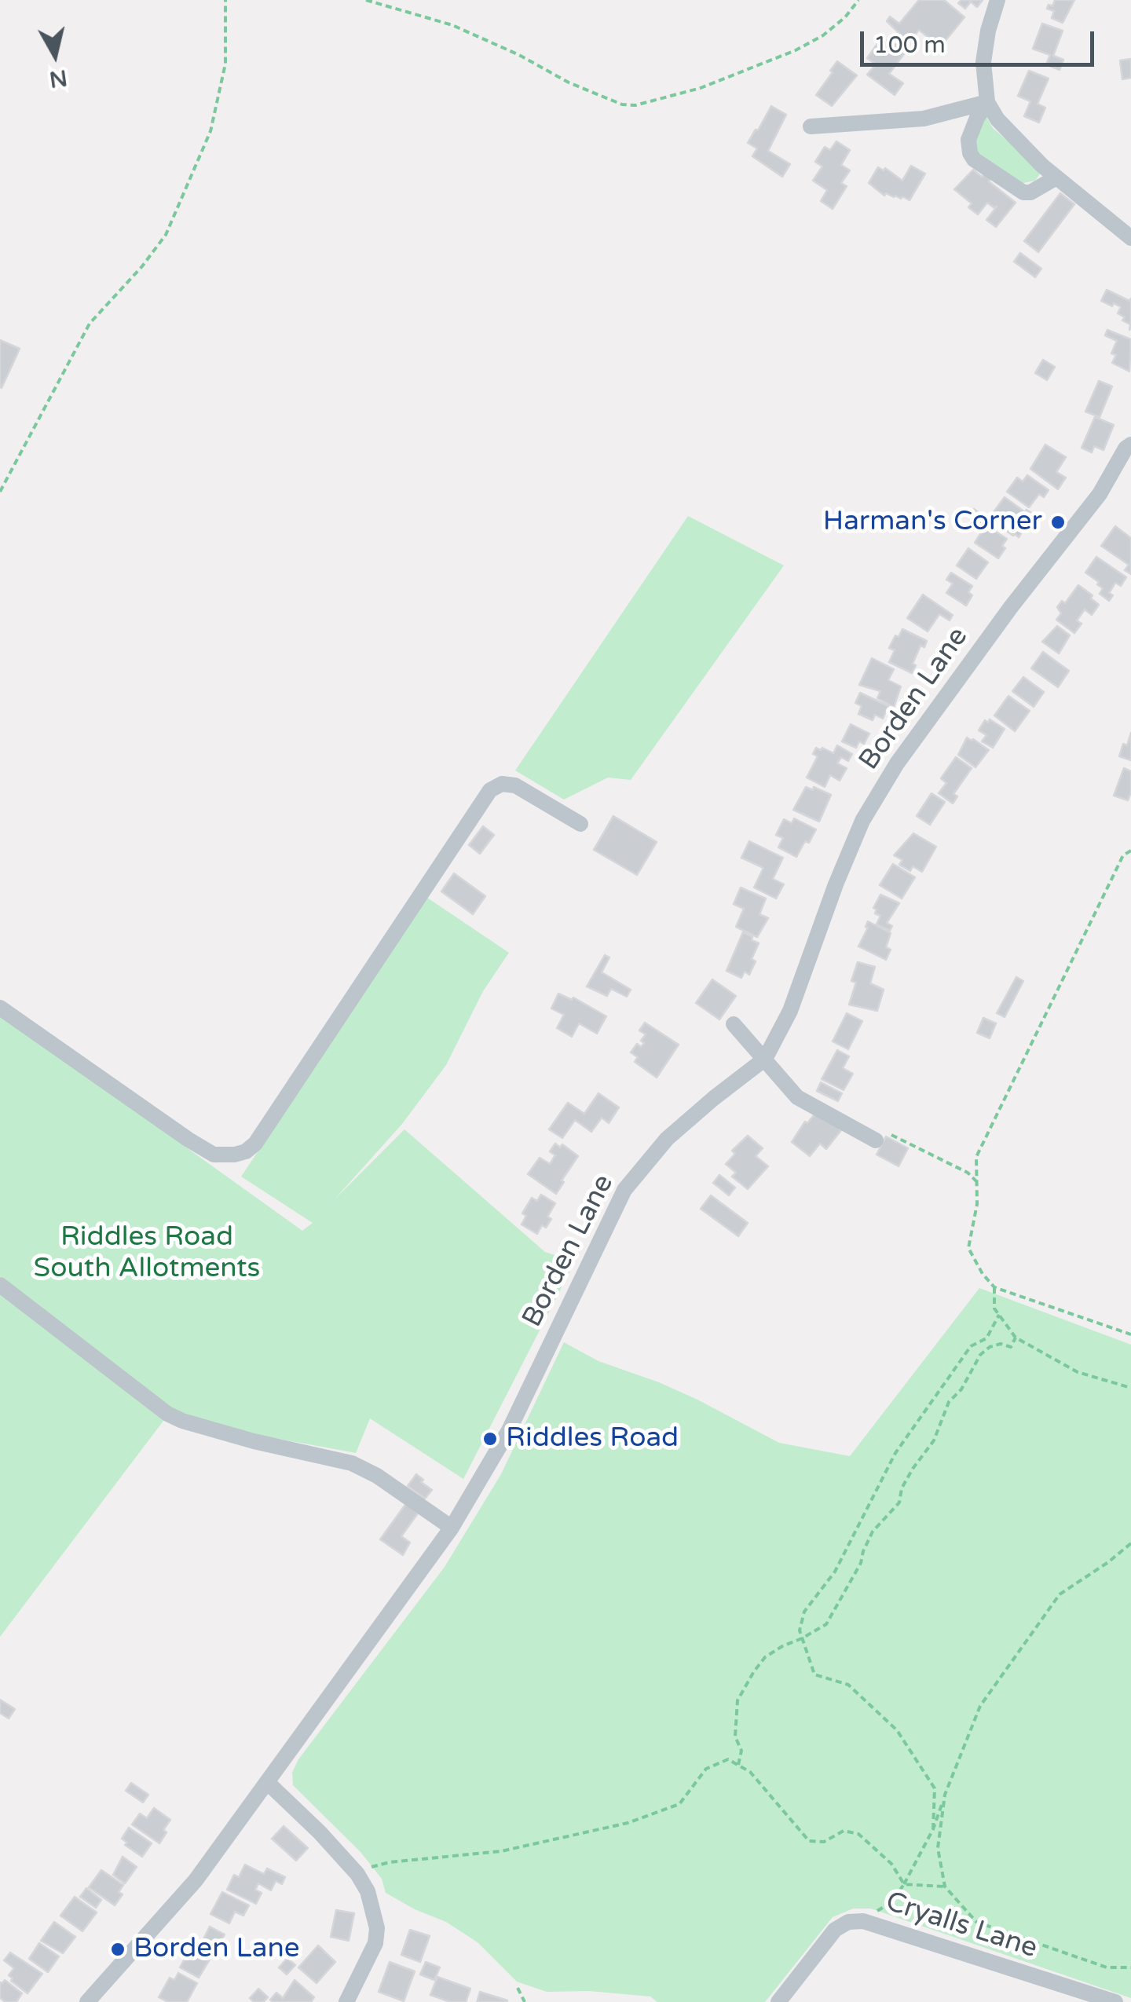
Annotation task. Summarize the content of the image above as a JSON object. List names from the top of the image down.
{
  "streets": {
    "street": ["Borden Lane", "Cryalls Lane"]
  },
  "parks": ["Riddles Road South Allotments"],
  "places": ["Harman's Corner", "Riddles Road", "Borden Lane"],
  "scale_bar": "100 m",
  "north": "bottom"
}
